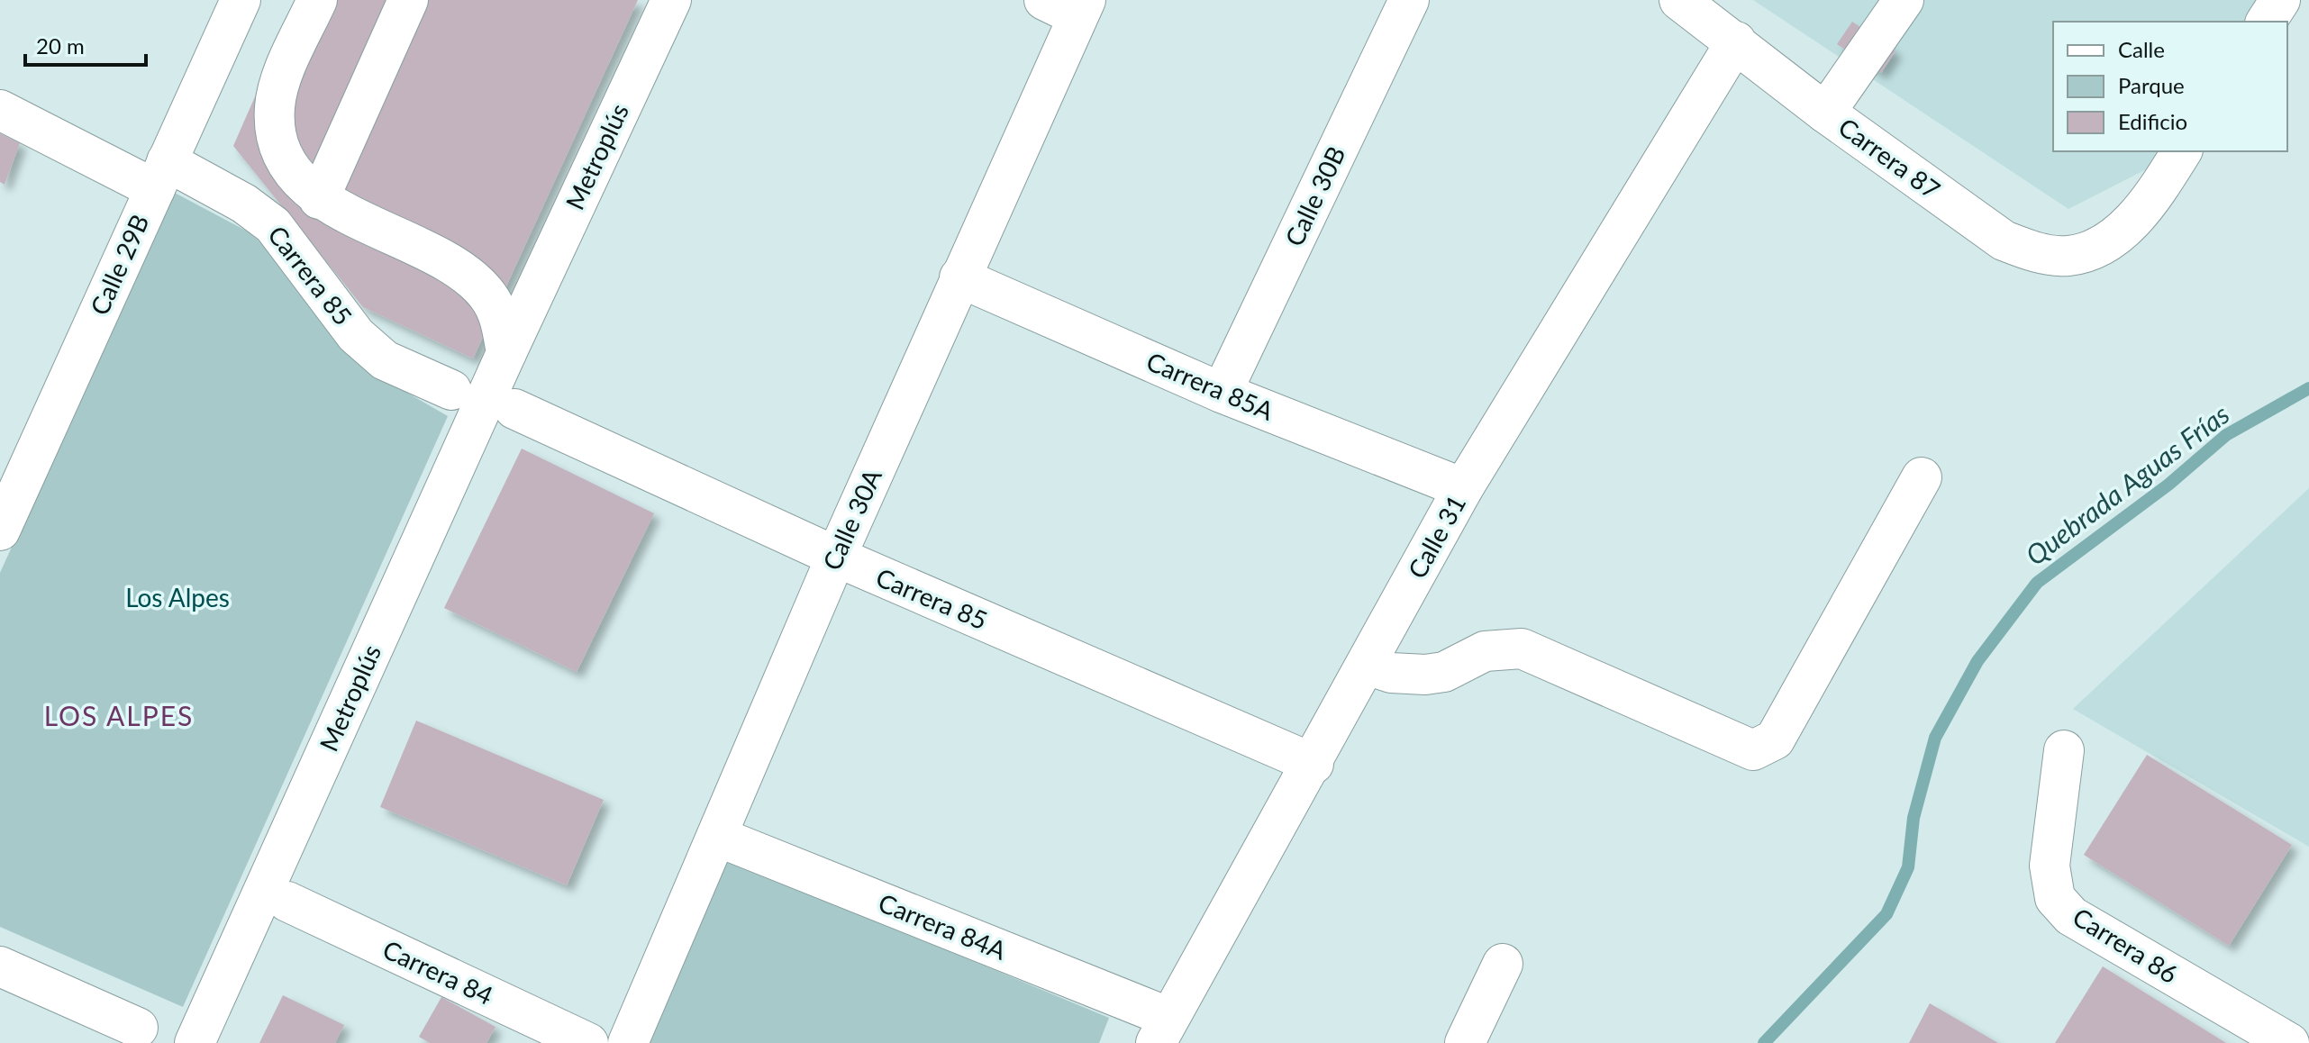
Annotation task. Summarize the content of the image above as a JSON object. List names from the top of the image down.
{
  "streets": {
    "street": [
      "Metroplús",
      "Carrera 87",
      "Calle 30B",
      "Calle 29B",
      "Carrera 85",
      "Carrera 85A",
      "Calle 30A",
      "Calle 31",
      "Carrera 84A",
      "Carrera 86",
      "Carrera 84"
    ]
  },
  "crossings": [
    ["Carrera 87", "Calle 31"],
    ["Calle 30B", "Carrera 85A"],
    ["Calle 29B", "Carrera 85"],
    ["Carrera 85", "Calle 30A"],
    ["Carrera 85", "Calle 31"],
    ["Carrera 85A", "Calle 30A"],
    ["Carrera 85A", "Calle 31"],
    ["Calle 30A", "Carrera 84A"],
    ["Calle 31", "Carrera 84A"]
  ],
  "districts": ["LOS ALPES"],
  "water": ["Quebrada Aguas Frías"],
  "parks": ["Los Alpes"],
  "legend": ["Calle", "Parque", "Edificio"],
  "scale_bar": "20 m"
}
